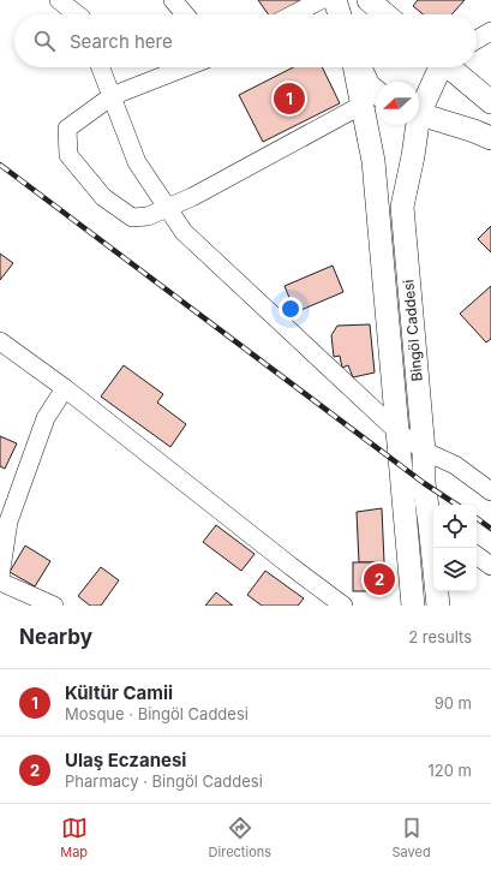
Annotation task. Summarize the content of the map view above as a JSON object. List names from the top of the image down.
{
  "streets": {
    "main road": ["Bingöl Caddesi"]
  },
  "north": "left",
  "page": {
    "search": "Search here",
    "pins": ["1", "2"],
    "heading": ["Nearby", "2 results"],
    "list": [
      {
        "mark": "1",
        "name": "Kültür Camii",
        "note": "Mosque · Bingöl Caddesi",
        "value": "90 m"
      },
      {
        "mark": "2",
        "name": "Ulaş Eczanesi",
        "note": "Pharmacy · Bingöl Caddesi",
        "value": "120 m"
      }
    ],
    "nav": ["Map", "Directions", "Saved"]
  }
}
